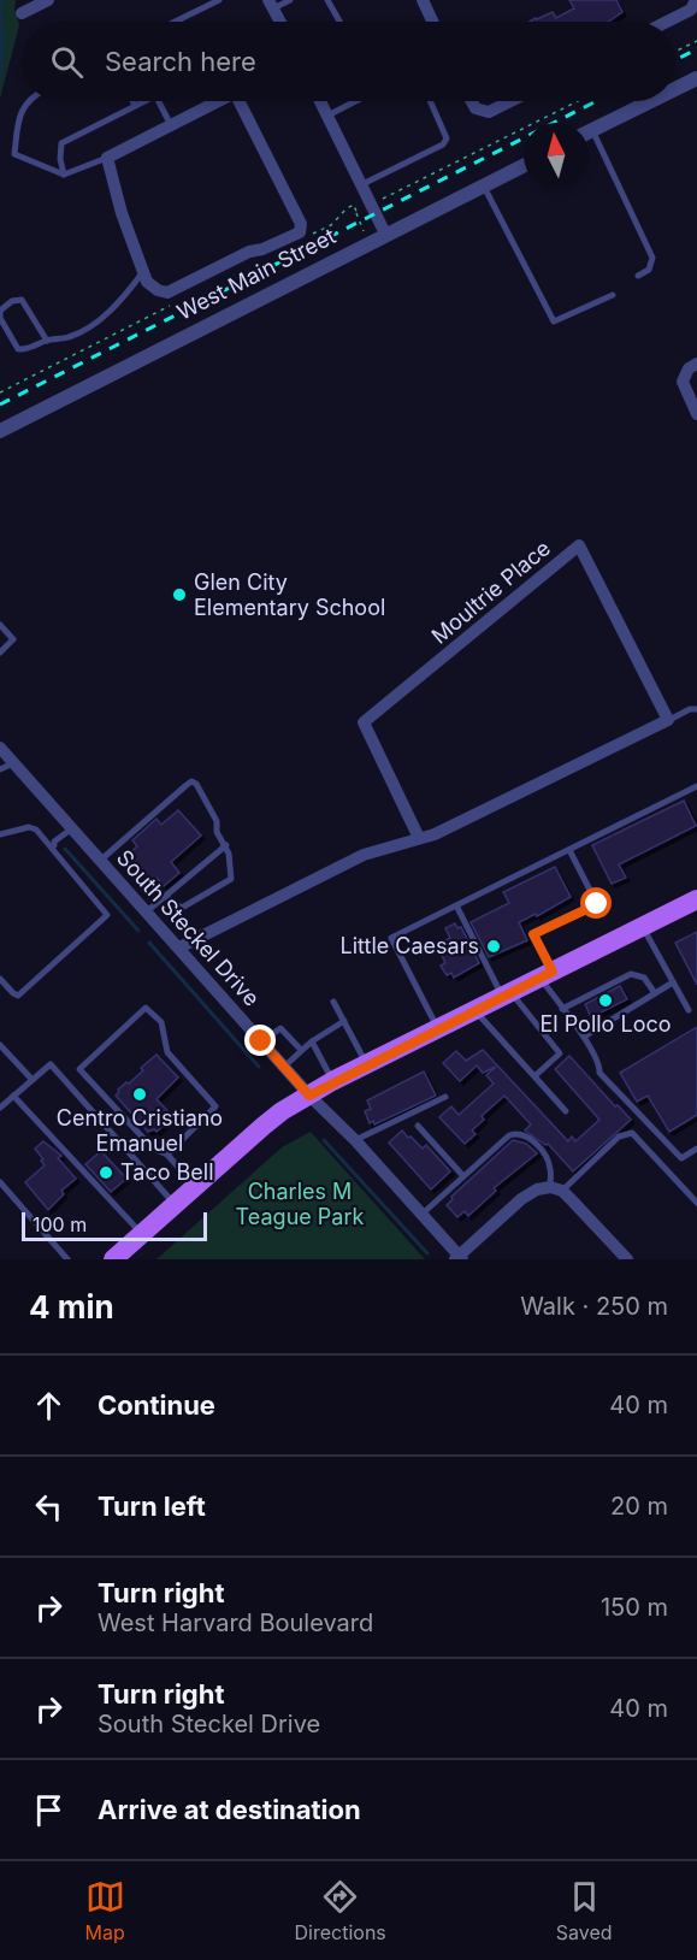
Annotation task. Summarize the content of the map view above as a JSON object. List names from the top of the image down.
{
  "streets": {
    "street": ["West Main Street", "Moultrie Place", "South Steckel Drive"]
  },
  "parks": ["Charles M Teague Park"],
  "places": [
    "Glen City Elementary School",
    "Little Caesars",
    "El Pollo Loco",
    "Centro Cristiano Emanuel",
    "Taco Bell"
  ],
  "scale_bar": "100 m",
  "north": "top",
  "page": {
    "search": "Search here",
    "scale": "100 m",
    "heading": ["4 min", "Walk · 250 m"],
    "list": [
      ["Continue", "40 m"],
      ["Turn left", "20 m"],
      ["Turn right", "West Harvard Boulevard", "150 m"],
      ["Turn right", "South Steckel Drive", "40 m"],
      "Arrive at destination"
    ],
    "nav": ["Map", "Directions", "Saved"]
  }
}
